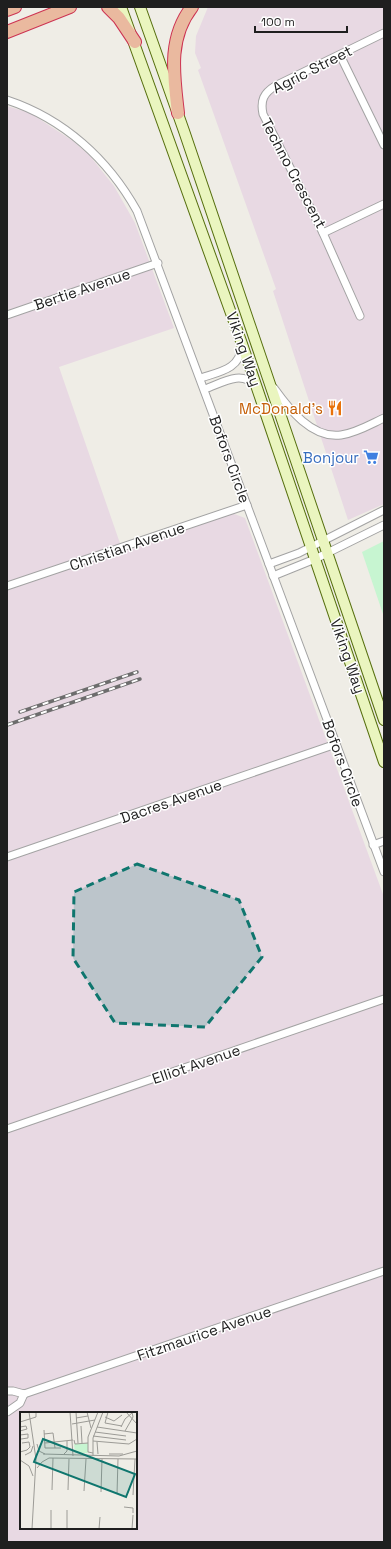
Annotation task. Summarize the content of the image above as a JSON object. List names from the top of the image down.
{
  "streets": {
    "main road": ["Viking Way"],
    "street": [
      "Agric Street",
      "Techno Crescent",
      "Bertie Avenue",
      "Bofors Circle",
      "Christian Avenue",
      "Dacres Avenue",
      "Elliot Avenue",
      "Fitzmaurice Avenue"
    ]
  },
  "crossings": [
    ["Agric Street", "Techno Crescent"],
    ["Bertie Avenue", "Bofors Circle"],
    ["Bofors Circle", "Christian Avenue"],
    ["Bofors Circle", "Dacres Avenue"]
  ],
  "places": {
    "restaurant": ["McDonald's"],
    "supermarket": ["Bonjour"]
  },
  "scale_bar": "100 m"
}
